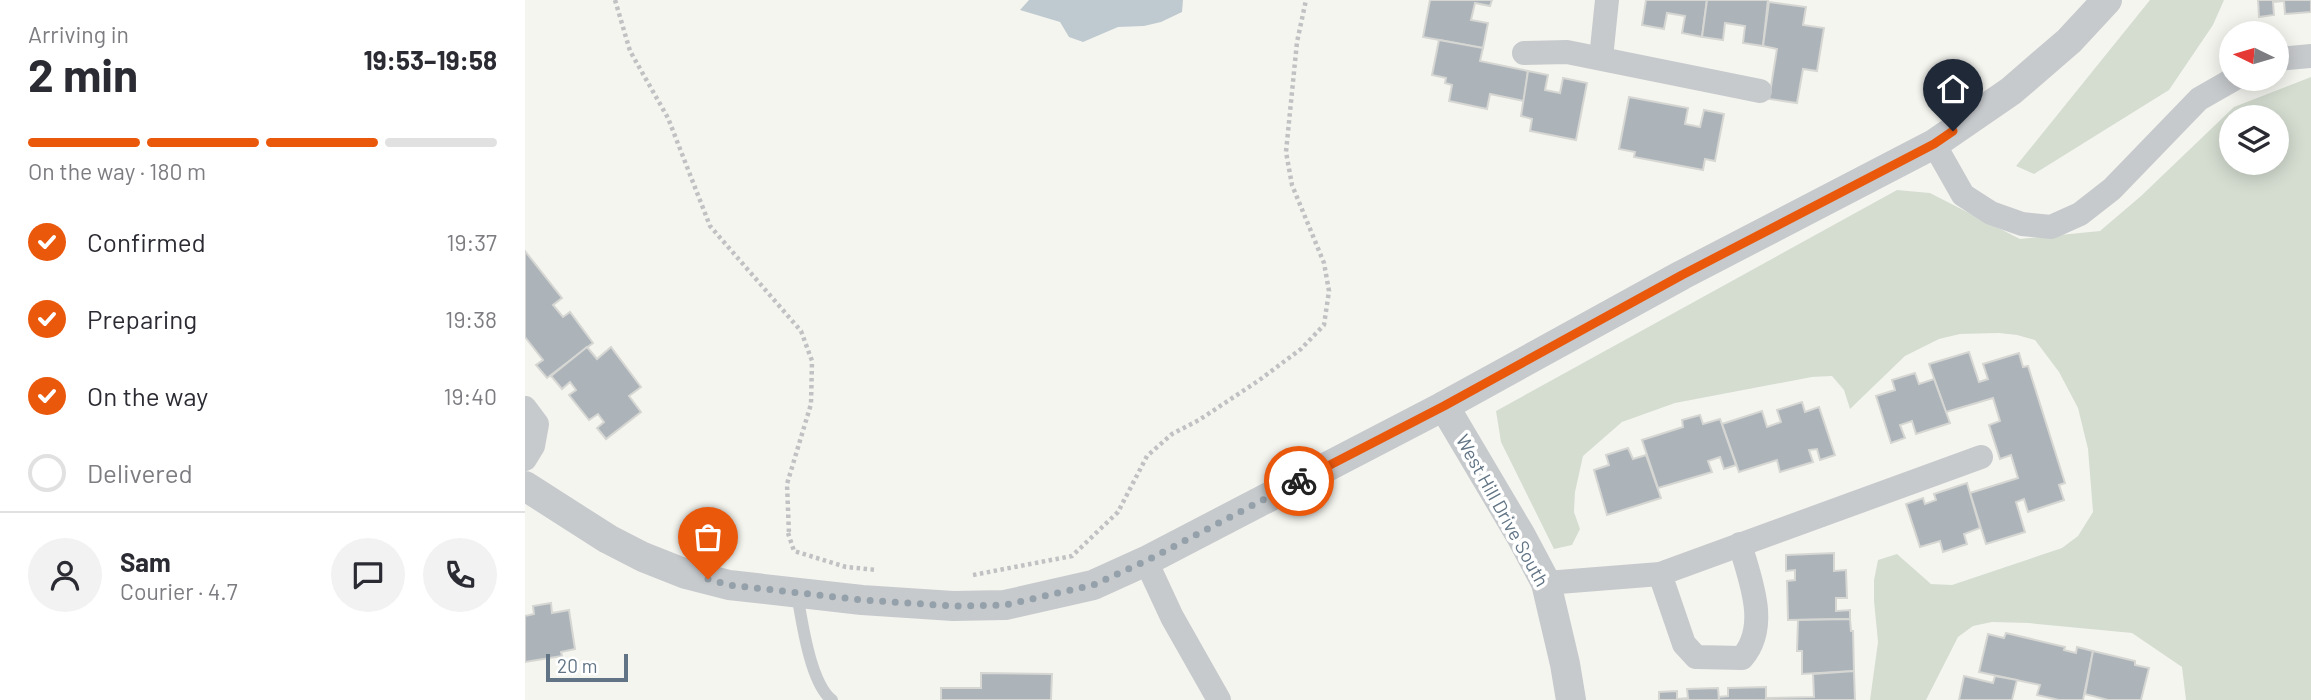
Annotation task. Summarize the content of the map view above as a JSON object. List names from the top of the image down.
{
  "streets": {
    "street": ["West Hill Drive South"]
  },
  "scale_bar": "20 m",
  "north": "left",
  "page": {
    "heading": ["2 min", "Arriving in", "19:53–19:58"],
    "panel": ["Sam", "Courier · 4.7"],
    "bar": "On the way · 180 m",
    "list": [
      ["Confirmed", "19:37"],
      ["Preparing", "19:38"],
      ["On the way", "19:40"],
      "Delivered"
    ],
    "scale": "20 m"
  }
}
